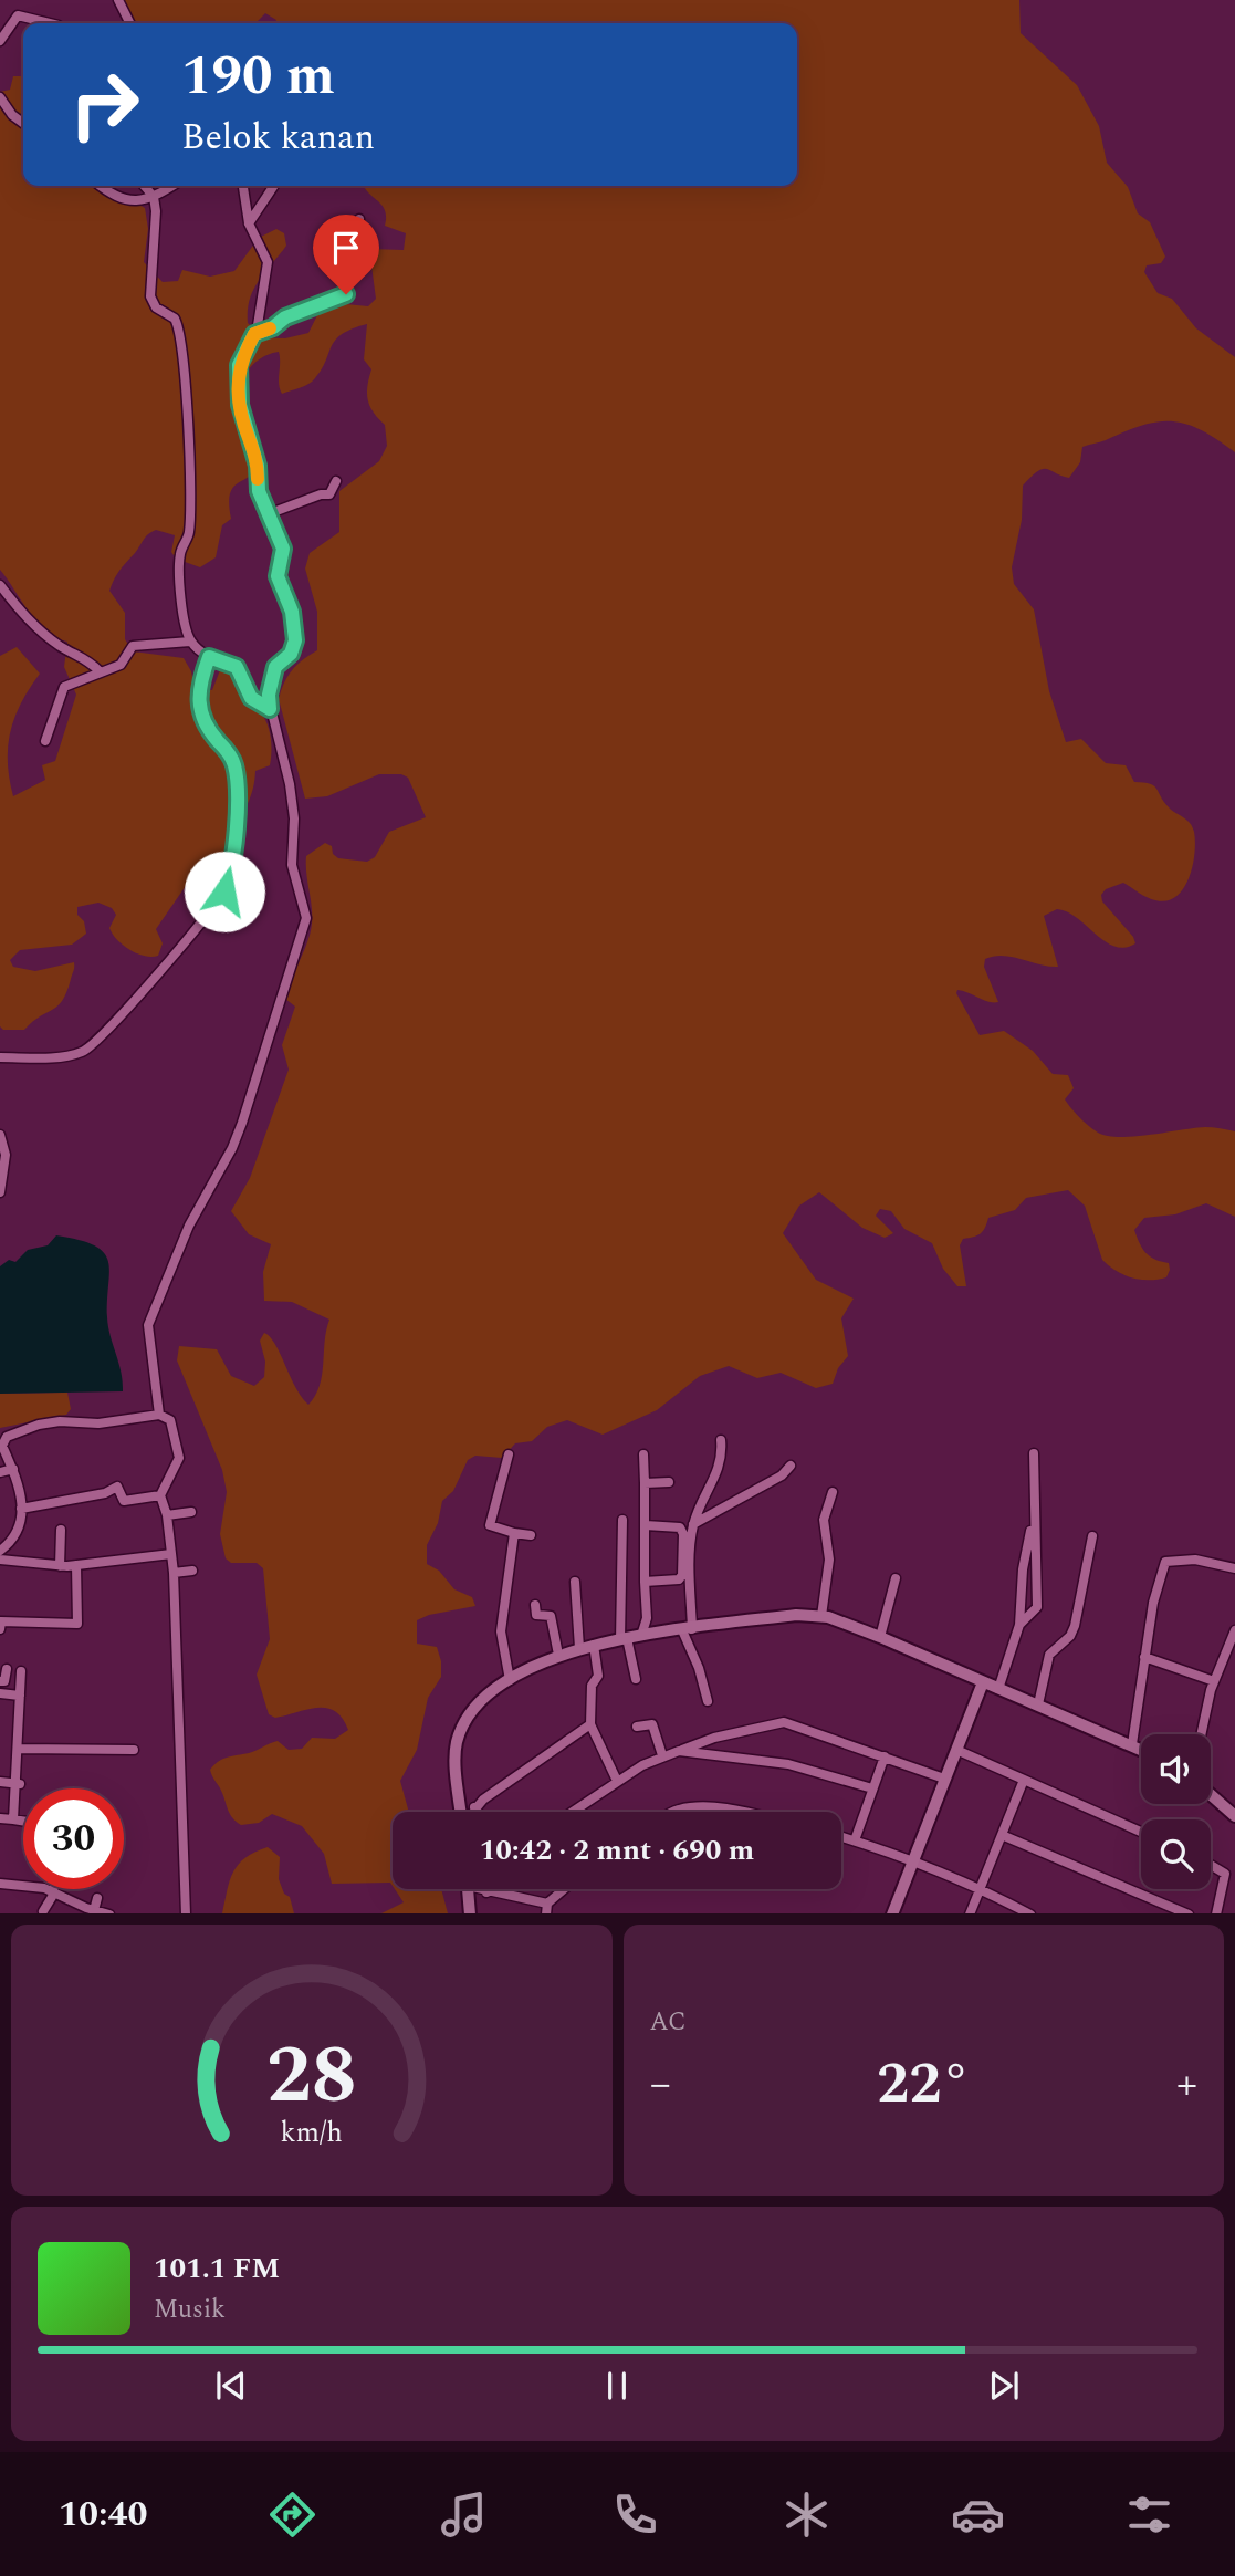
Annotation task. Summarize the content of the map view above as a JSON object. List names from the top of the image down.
{
  "page": {
    "turn": ["190 m", "Belok kanan"],
    "limit": "30",
    "trip": "10:42 · 2 mnt · 690 m",
    "tile": "AC",
    "heat": ["−", "22°", "+"],
    "song": ["101.1 FM", "Musik"],
    "tabs": "10:40",
    "gauge": ["28", "km/h"]
  }
}
